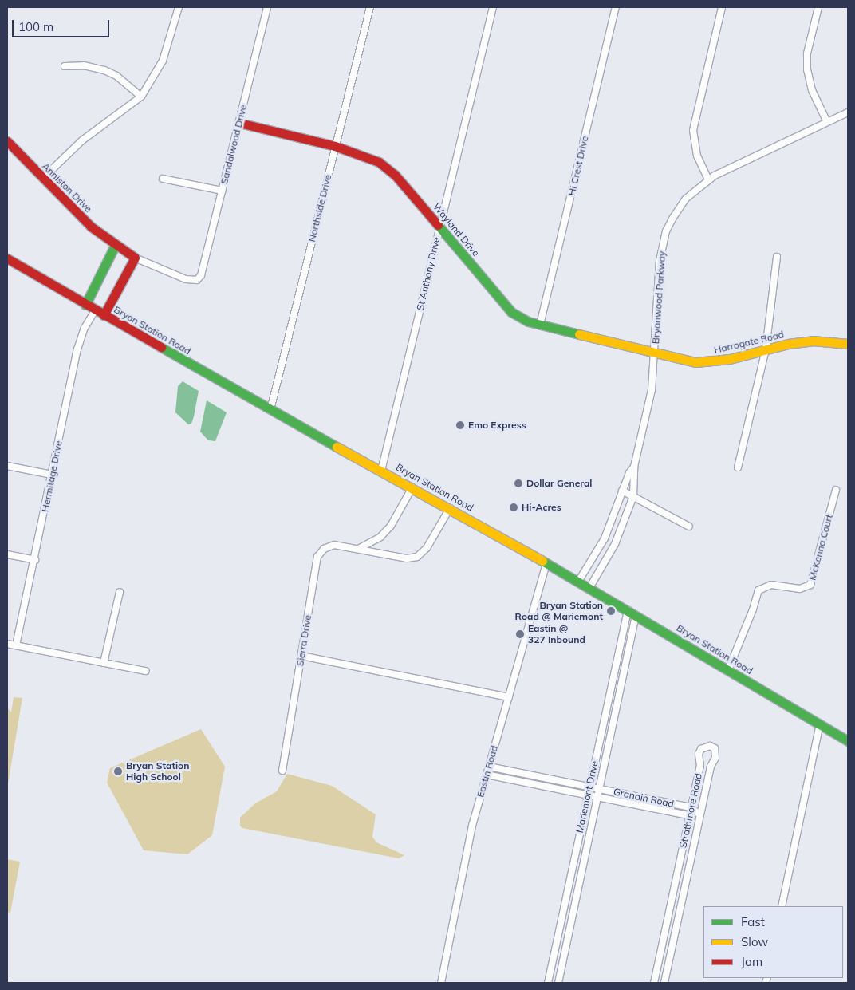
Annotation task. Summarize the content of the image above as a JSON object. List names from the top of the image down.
{
  "streets": {
    "street": [
      "Sandalwood Drive",
      "Hi Crest Drive",
      "Anniston Drive",
      "Northside Drive",
      "Wayland Drive",
      "St Anthony Drive",
      "Bryanwood Parkway",
      "Bryan Station Road",
      "Harrogate Road",
      "Hermitage Drive",
      "McKenna Court",
      "Sierra Drive",
      "Eastin Road",
      "Mariemont Drive",
      "Grandin Road",
      "Strathmore Road"
    ]
  },
  "crossings": [
    ["Sandalwood Drive", "Anniston Drive"],
    ["Sandalwood Drive", "Wayland Drive"],
    ["Hi Crest Drive", "Wayland Drive"],
    ["Northside Drive", "Wayland Drive"],
    ["Northside Drive", "Bryan Station Road"],
    ["Wayland Drive", "St Anthony Drive"],
    ["Wayland Drive", "Bryanwood Parkway"],
    ["Wayland Drive", "Harrogate Road"],
    ["St Anthony Drive", "Bryan Station Road"],
    ["Bryanwood Parkway", "Bryan Station Road"],
    ["Bryanwood Parkway", "Harrogate Road"],
    ["Bryan Station Road", "Hermitage Drive"],
    ["Bryan Station Road", "McKenna Court"],
    ["Bryan Station Road", "Sierra Drive"],
    ["Bryan Station Road", "Eastin Road"],
    ["Bryan Station Road", "Mariemont Drive"],
    ["Eastin Road", "Grandin Road"],
    ["Mariemont Drive", "Grandin Road"],
    ["Grandin Road", "Strathmore Road"]
  ],
  "places": [
    "Emo Express",
    "Dollar General",
    "Hi-Acres",
    "Bryan Station Road @ Mariemont",
    "Eastin @ 327 Inbound",
    "Bryan Station High School"
  ],
  "legend": ["Fast", "Slow", "Jam"],
  "scale_bar": "100 m"
}
